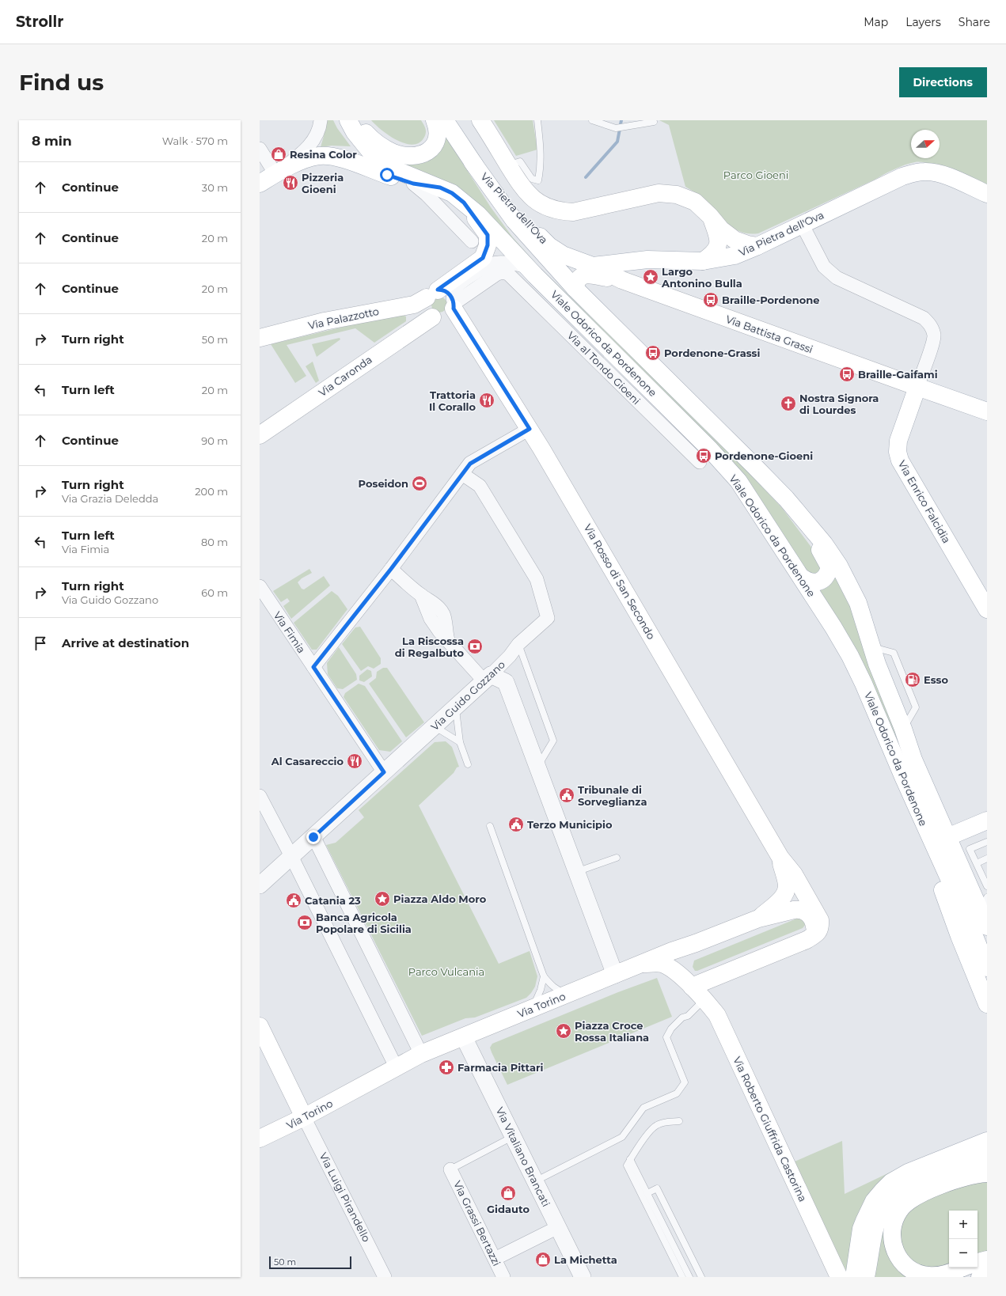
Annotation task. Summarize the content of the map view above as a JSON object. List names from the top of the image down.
{
  "streets": {
    "main road": [
      "Via Pietra dell'Ova",
      "Via Palazzotto",
      "Via Battista Grassi",
      "Viale Odorico da Pordenone",
      "Via Caronda",
      "Via Enrico Falcidia",
      "Via Rosso di San Secondo",
      "Via Torino",
      "Via Roberto Giuffrida Castorina"
    ],
    "street": [
      "Via al Tondo Gioeni",
      "Via Fimia",
      "Via Guido Gozzano",
      "Via Vitaliano Brancati",
      "Via Luigi Pirandello",
      "Via Grassi Bertazzi"
    ]
  },
  "crossings": [
    ["Via Pietra dell'Ova", "Viale Odorico da Pordenone"],
    ["Via Palazzotto", "Viale Odorico da Pordenone"],
    ["Via Palazzotto", "Via al Tondo Gioeni"],
    ["Via Palazzotto", "Via Caronda"],
    ["Via Palazzotto", "Via Rosso di San Secondo"],
    ["Via Battista Grassi", "Via Enrico Falcidia"],
    ["Via al Tondo Gioeni", "Via Caronda"],
    ["Via al Tondo Gioeni", "Via Rosso di San Secondo"],
    ["Via Caronda", "Via Rosso di San Secondo"],
    ["Via Fimia", "Via Guido Gozzano"],
    ["Via Torino", "Via Roberto Giuffrida Castorina"],
    ["Via Torino", "Via Vitaliano Brancati"],
    ["Via Torino", "Via Luigi Pirandello"]
  ],
  "parks": ["Parco Gioeni", "Parco Vulcania"],
  "places": {
    "shop": ["Resina Color", "Gidauto", "La Michetta"],
    "restaurant": ["Pizzeria Gioeni", "Trattoria Il Corallo", "Al Casareccio"],
    "place": ["Largo Antonino Bulla", "Piazza Aldo Moro", "Piazza Croce Rossa Italiana"],
    "bus stop": [
      "Braille-Pordenone",
      "Pordenone-Grassi",
      "Braille-Gaifami",
      "Pordenone-Gioeni"
    ],
    "church": ["Nostra Signora di Lourdes"],
    "sports": ["Poseidon"],
    "bank": ["La Riscossa di Regalbuto", "Banca Agricola Popolare di Sicilia"],
    "fuel station": ["Esso"],
    "public building": ["Tribunale di Sorveglianza", "Terzo Municipio", "Catania 23"],
    "pharmacy": ["Farmacia Pittari"]
  },
  "scale_bar": "50 m",
  "north": "right",
  "page": {
    "header": "Strollr",
    "nav": ["Map", "Layers", "Share"],
    "buttons": "Directions",
    "title": "Find us",
    "heading": ["8 min", "Walk · 570 m"],
    "list": [
      ["Continue", "30 m"],
      ["Continue", "20 m"],
      ["Continue", "20 m"],
      ["Turn right", "50 m"],
      ["Turn left", "20 m"],
      ["Continue", "90 m"],
      ["Turn right", "Via Grazia Deledda", "200 m"],
      ["Turn left", "Via Fimia", "80 m"],
      ["Turn right", "Via Guido Gozzano", "60 m"],
      "Arrive at destination"
    ],
    "map_buttons": ["+", "−"],
    "scale": "50 m"
  }
}
